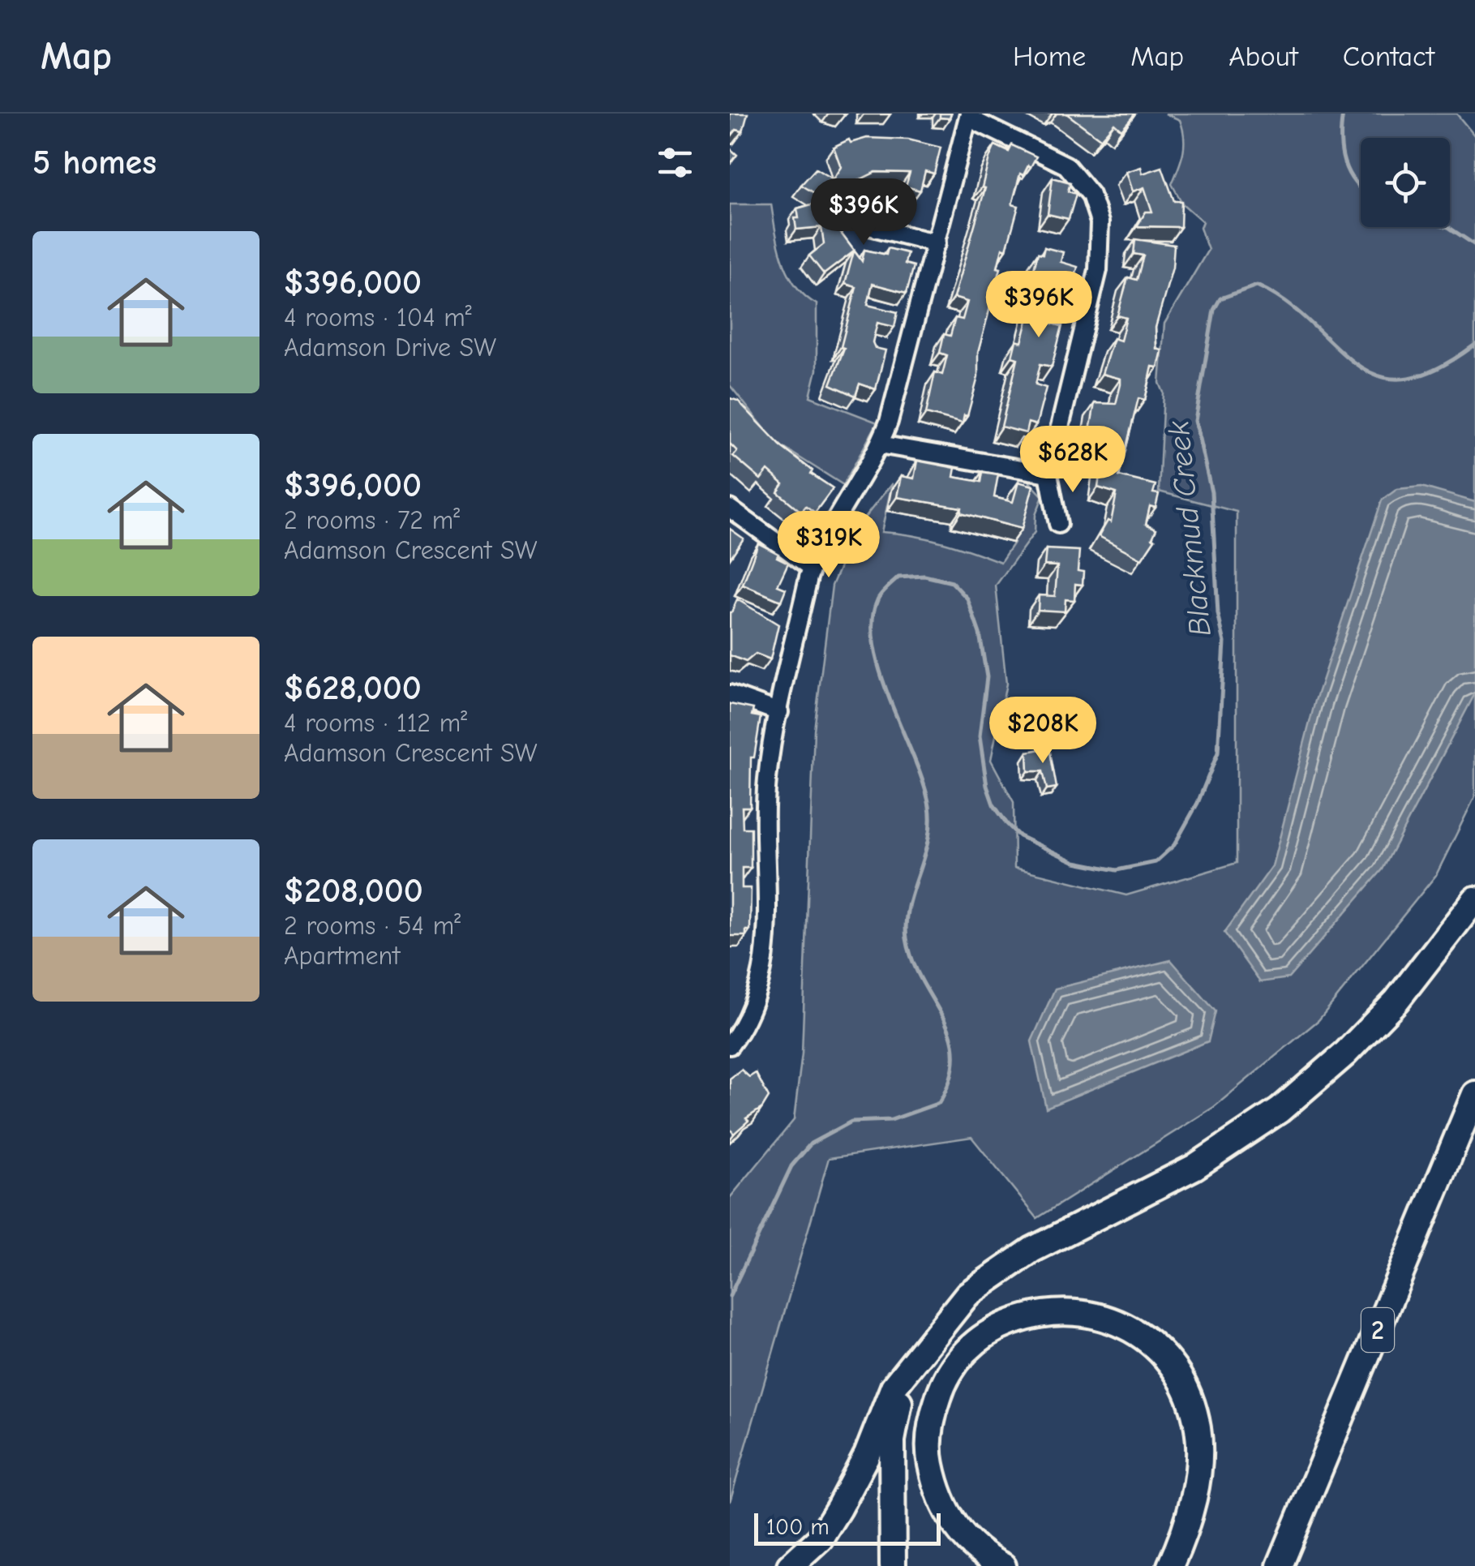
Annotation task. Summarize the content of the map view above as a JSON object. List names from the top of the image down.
{
  "streets": {
    "highway": ["2"]
  },
  "water": ["Blackmud Creek"],
  "scale_bar": "100 m",
  "page": {
    "header": "Map",
    "nav": [
      "Home",
      "Map",
      "About",
      "Contact"
    ],
    "heading": "5 homes",
    "price": [
      "$396K",
      "$396K",
      "$628K",
      "$319K",
      "$208K"
    ],
    "list": [
      {
        "name": "$396,000",
        "note": "4 rooms · 104 m² · Adamson Drive SW"
      },
      {
        "name": "$396,000",
        "note": "2 rooms · 72 m² · Adamson Crescent SW"
      },
      {
        "name": "$628,000",
        "note": "4 rooms · 112 m² · Adamson Crescent SW"
      },
      {
        "name": "$208,000",
        "note": "2 rooms · 54 m² · Apartment"
      }
    ],
    "scale": "100 m"
  }
}
